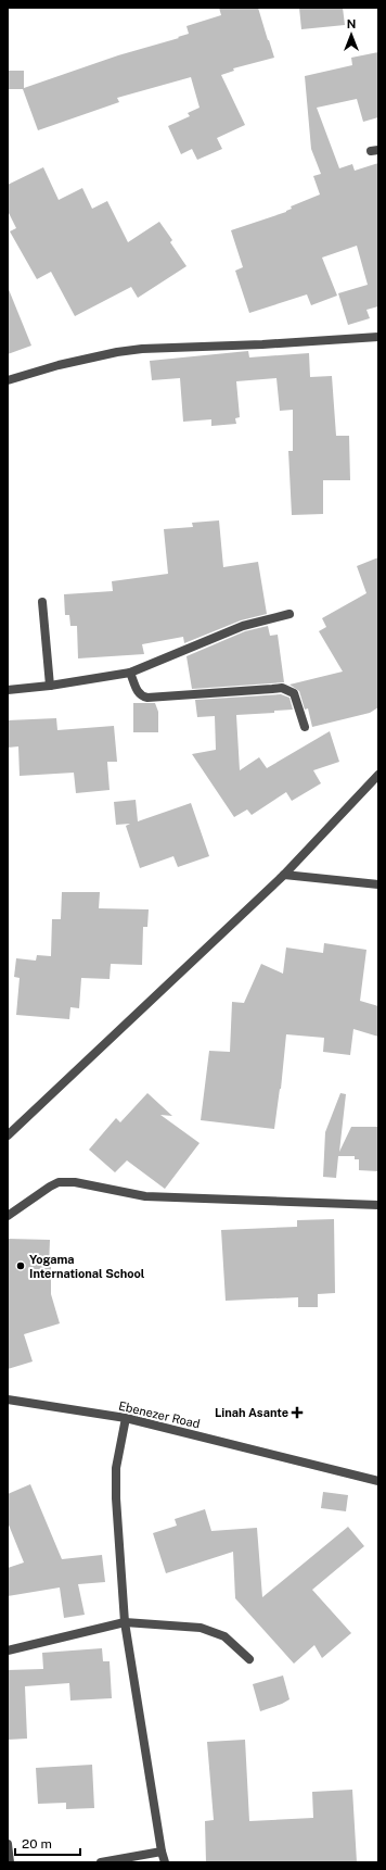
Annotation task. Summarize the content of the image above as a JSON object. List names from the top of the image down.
{
  "streets": {
    "street": ["Ebenezer Road"]
  },
  "places": {
    "other": ["Yogama International School"],
    "health": ["Linah Asante"]
  },
  "scale_bar": "20 m",
  "north": "top"
}
